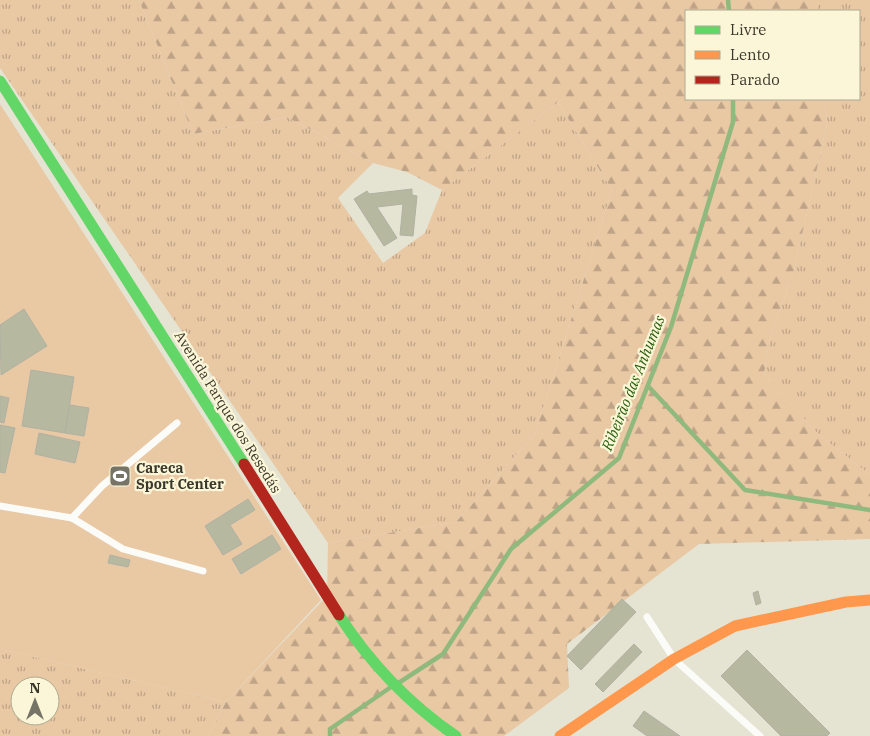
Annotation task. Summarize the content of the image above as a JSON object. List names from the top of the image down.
{
  "streets": {
    "street": ["Avenida Parque dos Resedás"]
  },
  "water": ["Ribeirão das Anhumas"],
  "places": {
    "sports": ["Careca Sport Center"]
  },
  "legend": ["Livre", "Lento", "Parado"],
  "north": "top"
}
